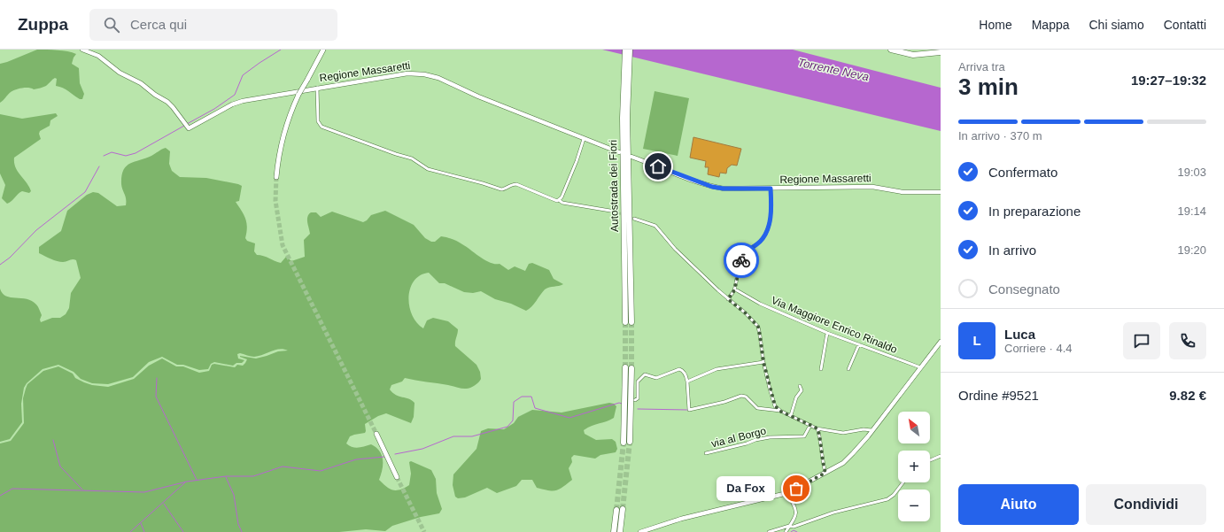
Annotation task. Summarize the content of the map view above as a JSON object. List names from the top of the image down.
{
  "streets": {
    "highway": ["Autostrada dei Fiori"],
    "street": ["Regione Massaretti", "Via Maggiore Enrico Rinaldo", "via al Borgo"]
  },
  "water": ["Torrente Neva"],
  "places": ["Da Fox"],
  "north": "top left",
  "page": {
    "header": "Zuppa",
    "search": "Cerca qui",
    "nav": [
      "Home",
      "Mappa",
      "Chi siamo",
      "Contatti"
    ],
    "heading": ["3 min", "Arriva tra", "19:27–19:32"],
    "panel": [
      "Luca",
      "Corriere · 4.4",
      "Ordine #9521",
      "9.82 €"
    ],
    "bar": "In arrivo · 370 m",
    "list": [
      ["Confermato", "19:03"],
      ["In preparazione", "19:14"],
      ["In arrivo", "19:20"],
      "Consegnato"
    ],
    "round": "L",
    "map_buttons": ["+", "−"],
    "bubble": "Da Fox",
    "buttons": ["Aiuto", "Condividi"]
  }
}
